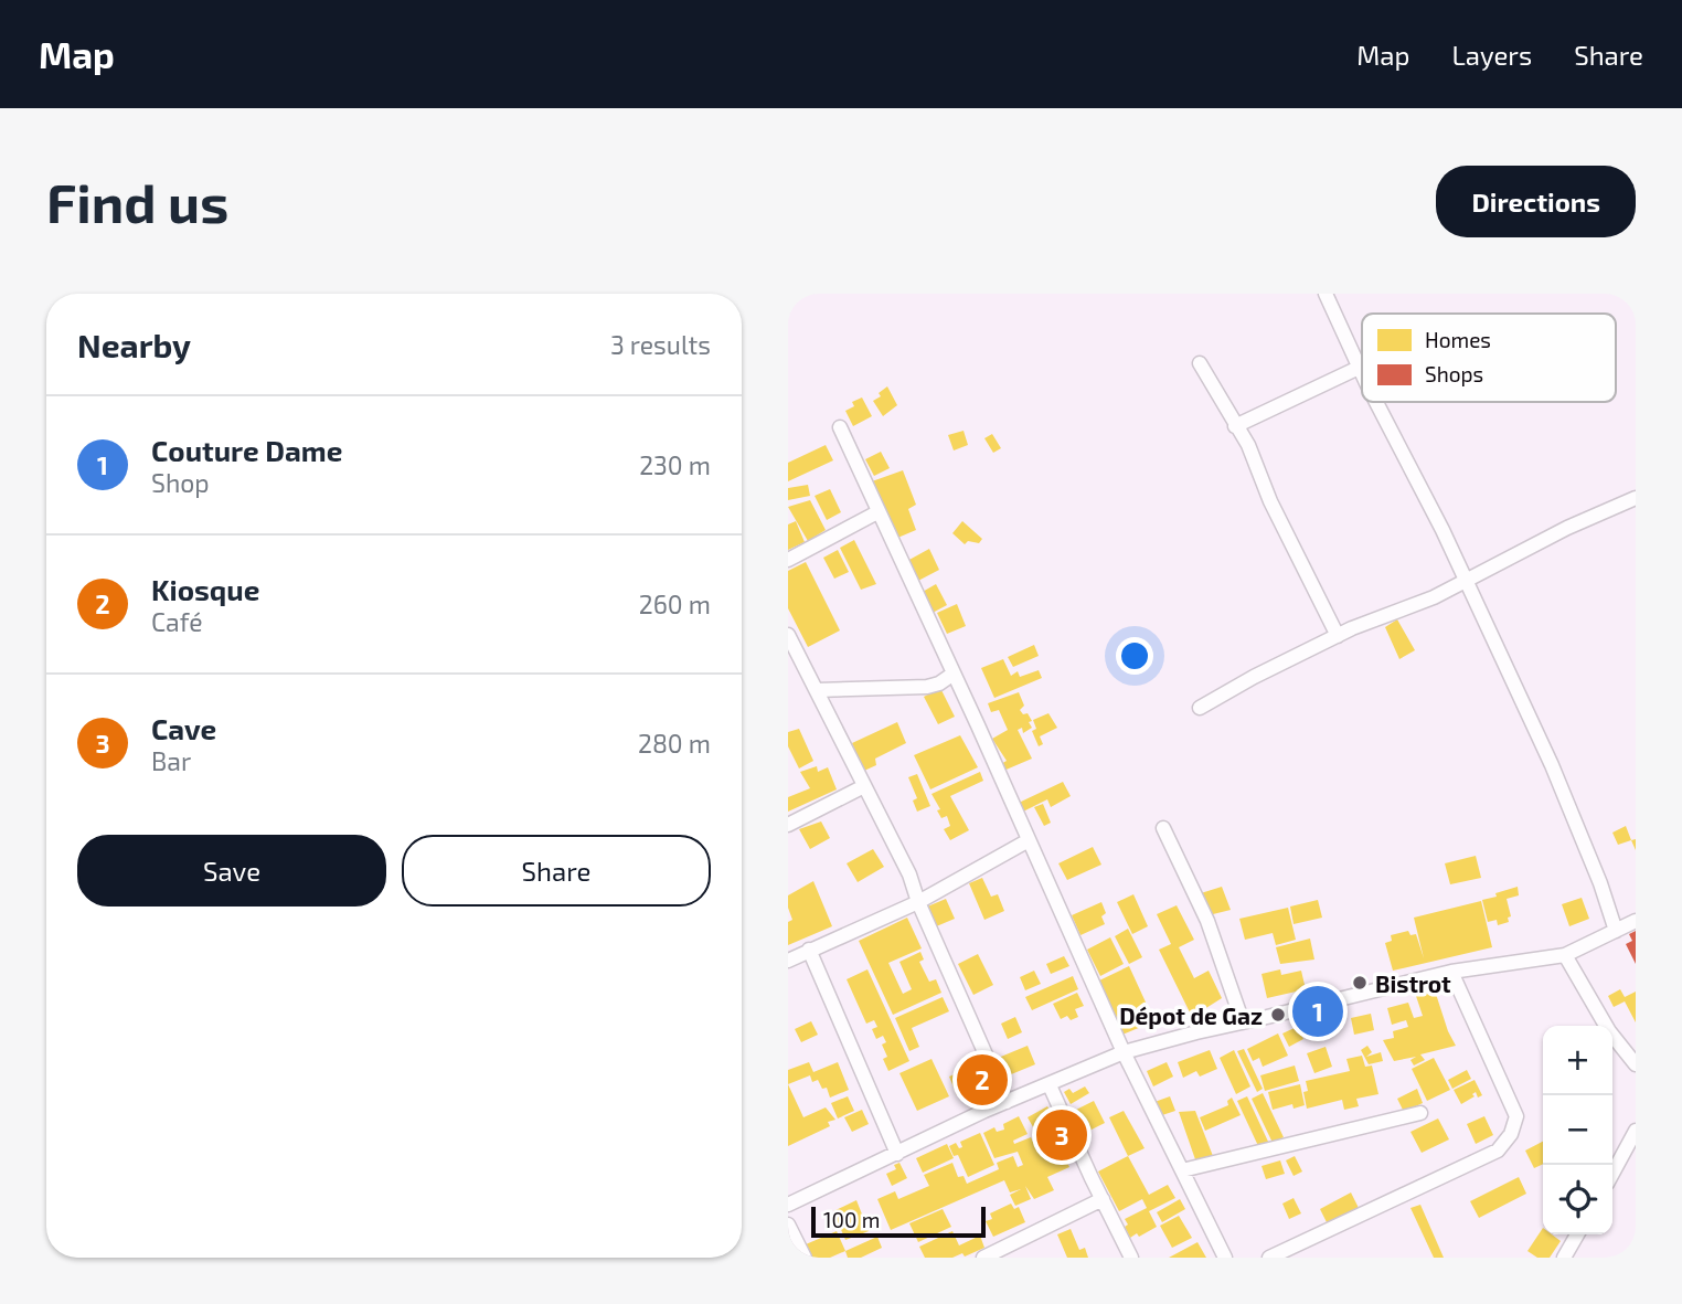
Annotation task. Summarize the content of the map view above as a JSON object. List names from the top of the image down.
{
  "places": ["Bistrot", "Dépot de Gaz"],
  "legend": ["Homes", "Shops"],
  "scale_bar": "100 m",
  "page": {
    "header": "Map",
    "nav": ["Map", "Layers", "Share"],
    "buttons": [
      "Directions",
      ["Save", "Share"]
    ],
    "title": "Find us",
    "heading": ["Nearby", "3 results"],
    "list": [
      {
        "mark": "1",
        "name": "Couture Dame",
        "note": "Shop",
        "value": "230 m"
      },
      {
        "mark": "2",
        "name": "Kiosque",
        "note": "Café",
        "value": "260 m"
      },
      {
        "mark": "3",
        "name": "Cave",
        "note": "Bar",
        "value": "280 m"
      }
    ],
    "pins": ["1", "2", "3"],
    "map_buttons": ["+", "−"],
    "scale": "100 m"
  }
}
